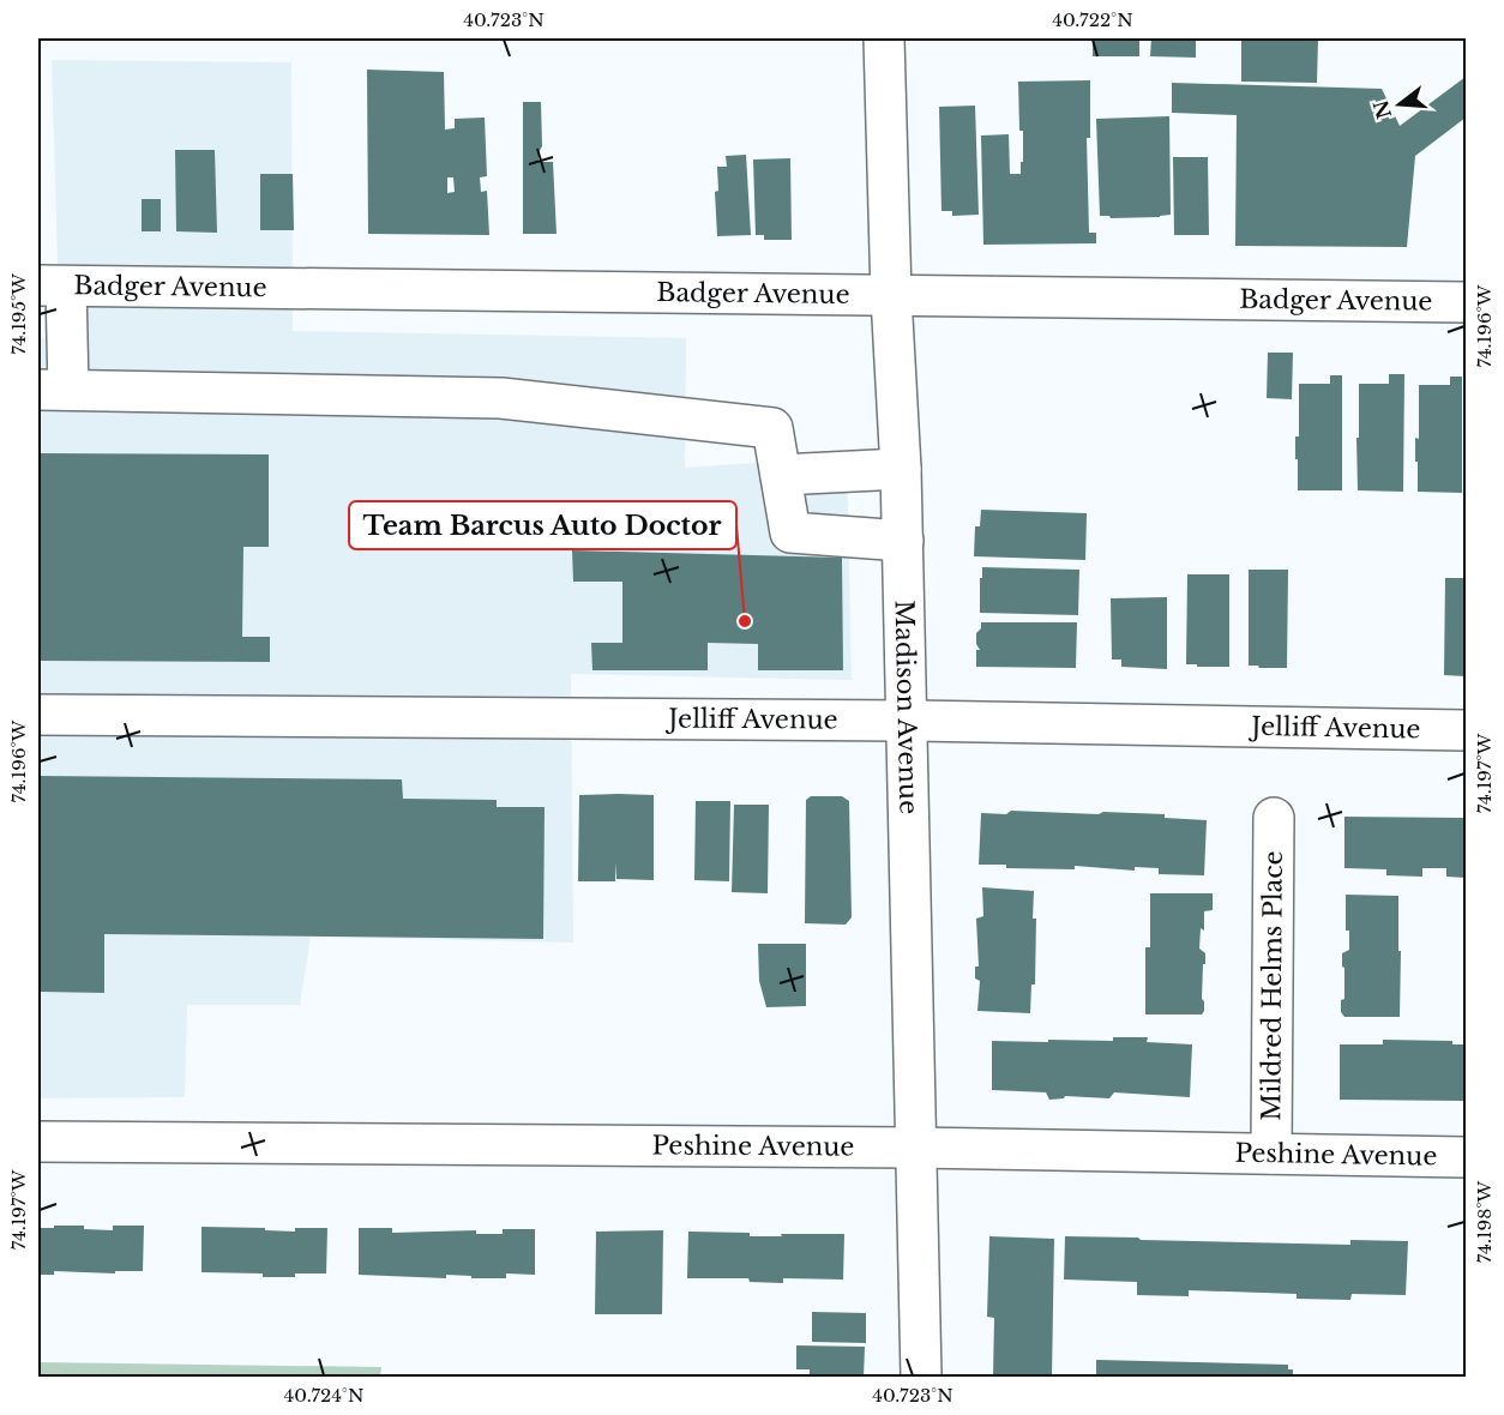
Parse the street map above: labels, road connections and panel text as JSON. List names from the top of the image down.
{
  "streets": {
    "street": [
      "Badger Avenue",
      "Madison Avenue",
      "Jelliff Avenue",
      "Mildred Helms Place",
      "Peshine Avenue"
    ]
  },
  "crossings": [
    ["Badger Avenue", "Madison Avenue"],
    ["Madison Avenue", "Jelliff Avenue"],
    ["Madison Avenue", "Peshine Avenue"],
    ["Mildred Helms Place", "Peshine Avenue"]
  ],
  "places": ["Team Barcus Auto Doctor"],
  "north": "left",
  "coordinates": [
    "40.723°N",
    "40.722°N",
    "74.195°W",
    "74.196°W",
    "74.197°W",
    "74.198°W",
    "40.724°N"
  ]
}
